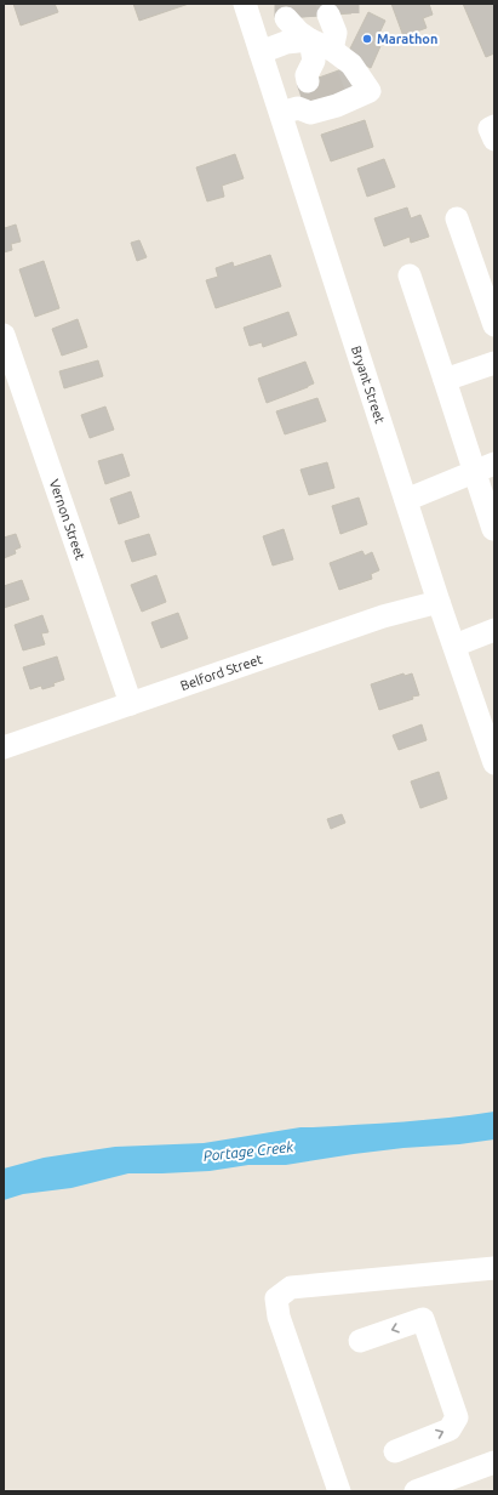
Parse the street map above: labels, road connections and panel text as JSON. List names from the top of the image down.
{
  "streets": {
    "street": ["Bryant Street", "Vernon Street", "Belford Street"]
  },
  "crossings": [
    ["Bryant Street", "Belford Street"],
    ["Vernon Street", "Belford Street"]
  ],
  "water": ["Portage Creek"],
  "places": ["Marathon"]
}
